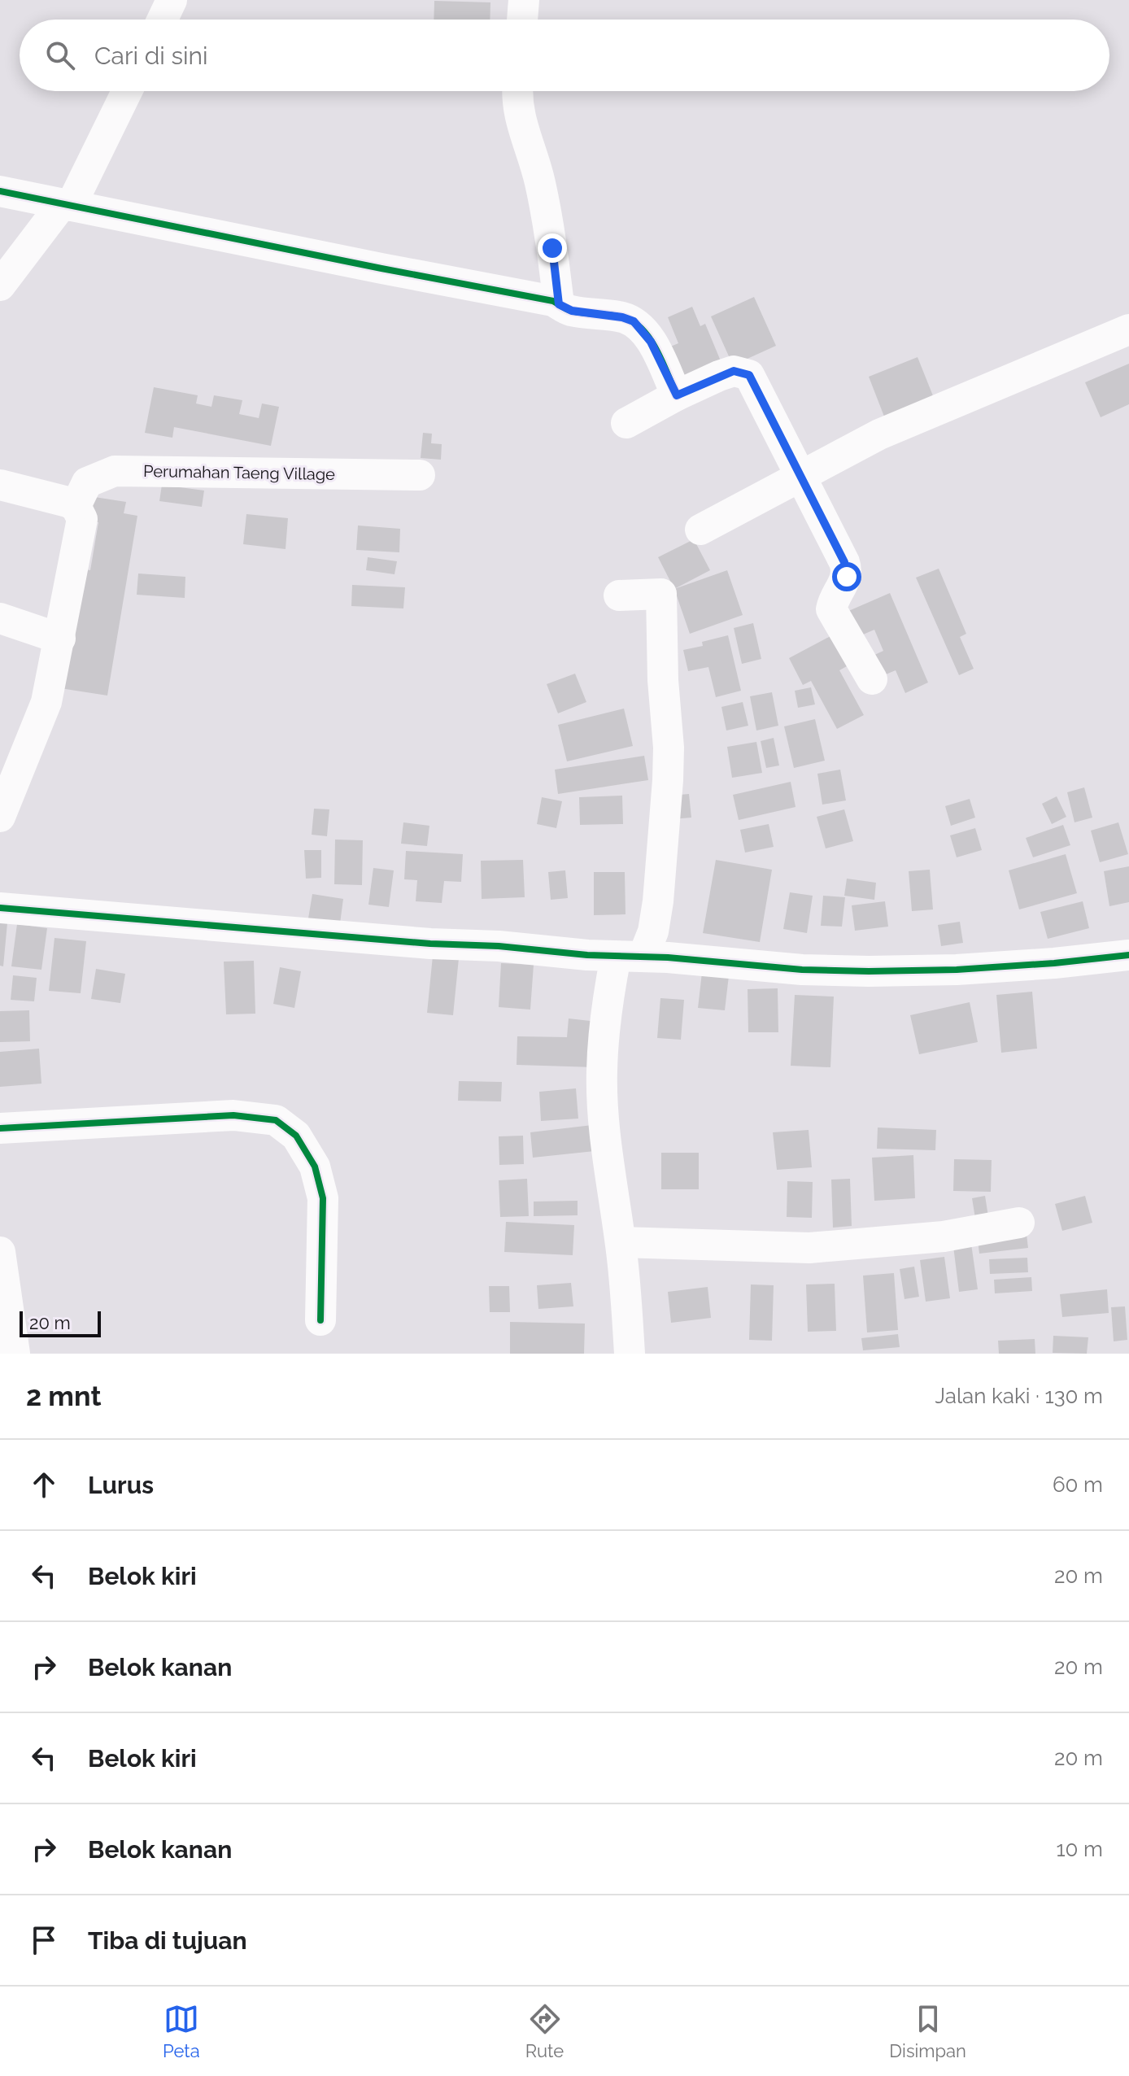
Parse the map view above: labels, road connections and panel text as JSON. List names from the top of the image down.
{
  "streets": {
    "street": ["Perumahan Taeng Village"]
  },
  "scale_bar": "20 m",
  "page": {
    "search": "Cari di sini",
    "scale": "20 m",
    "heading": ["2 mnt", "Jalan kaki · 130 m"],
    "list": [
      ["Lurus", "60 m"],
      ["Belok kiri", "20 m"],
      ["Belok kanan", "20 m"],
      ["Belok kiri", "20 m"],
      ["Belok kanan", "10 m"],
      "Tiba di tujuan"
    ],
    "nav": ["Peta", "Rute", "Disimpan"]
  }
}
